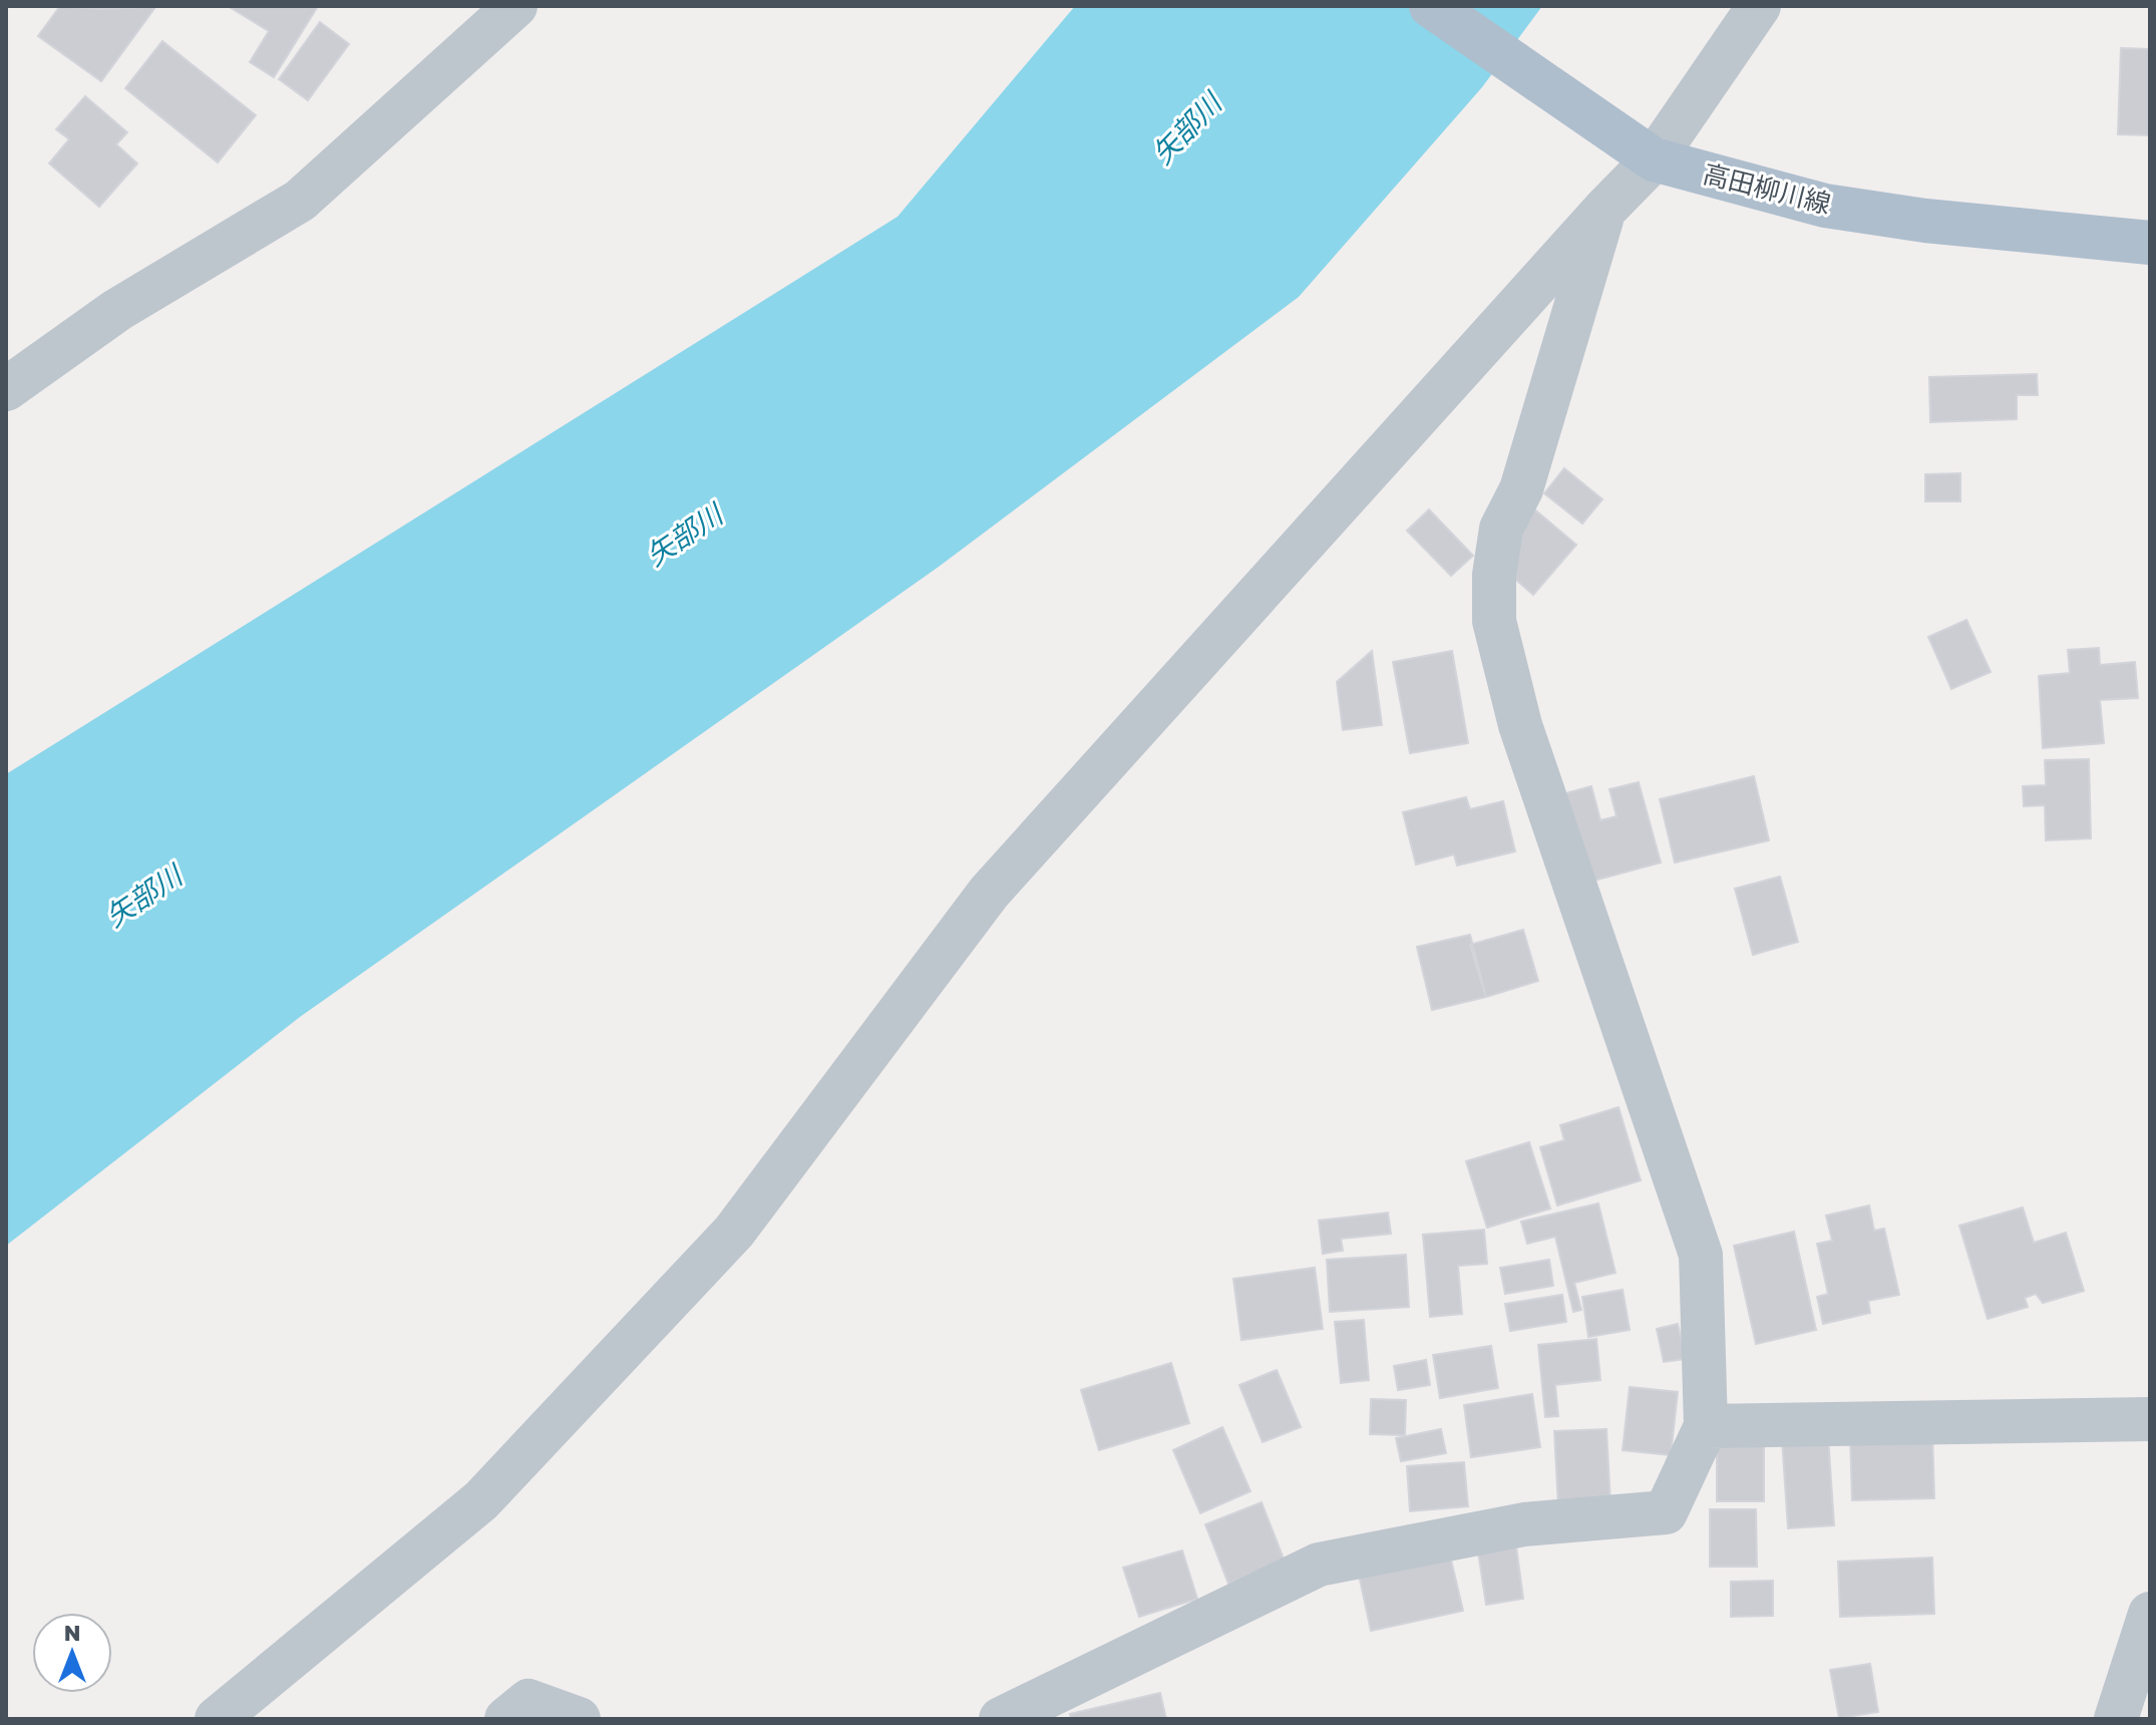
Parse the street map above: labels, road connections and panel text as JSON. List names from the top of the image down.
{
  "streets": {
    "main road": ["高田柳川線"]
  },
  "water": ["矢部川"],
  "north": "top"
}
